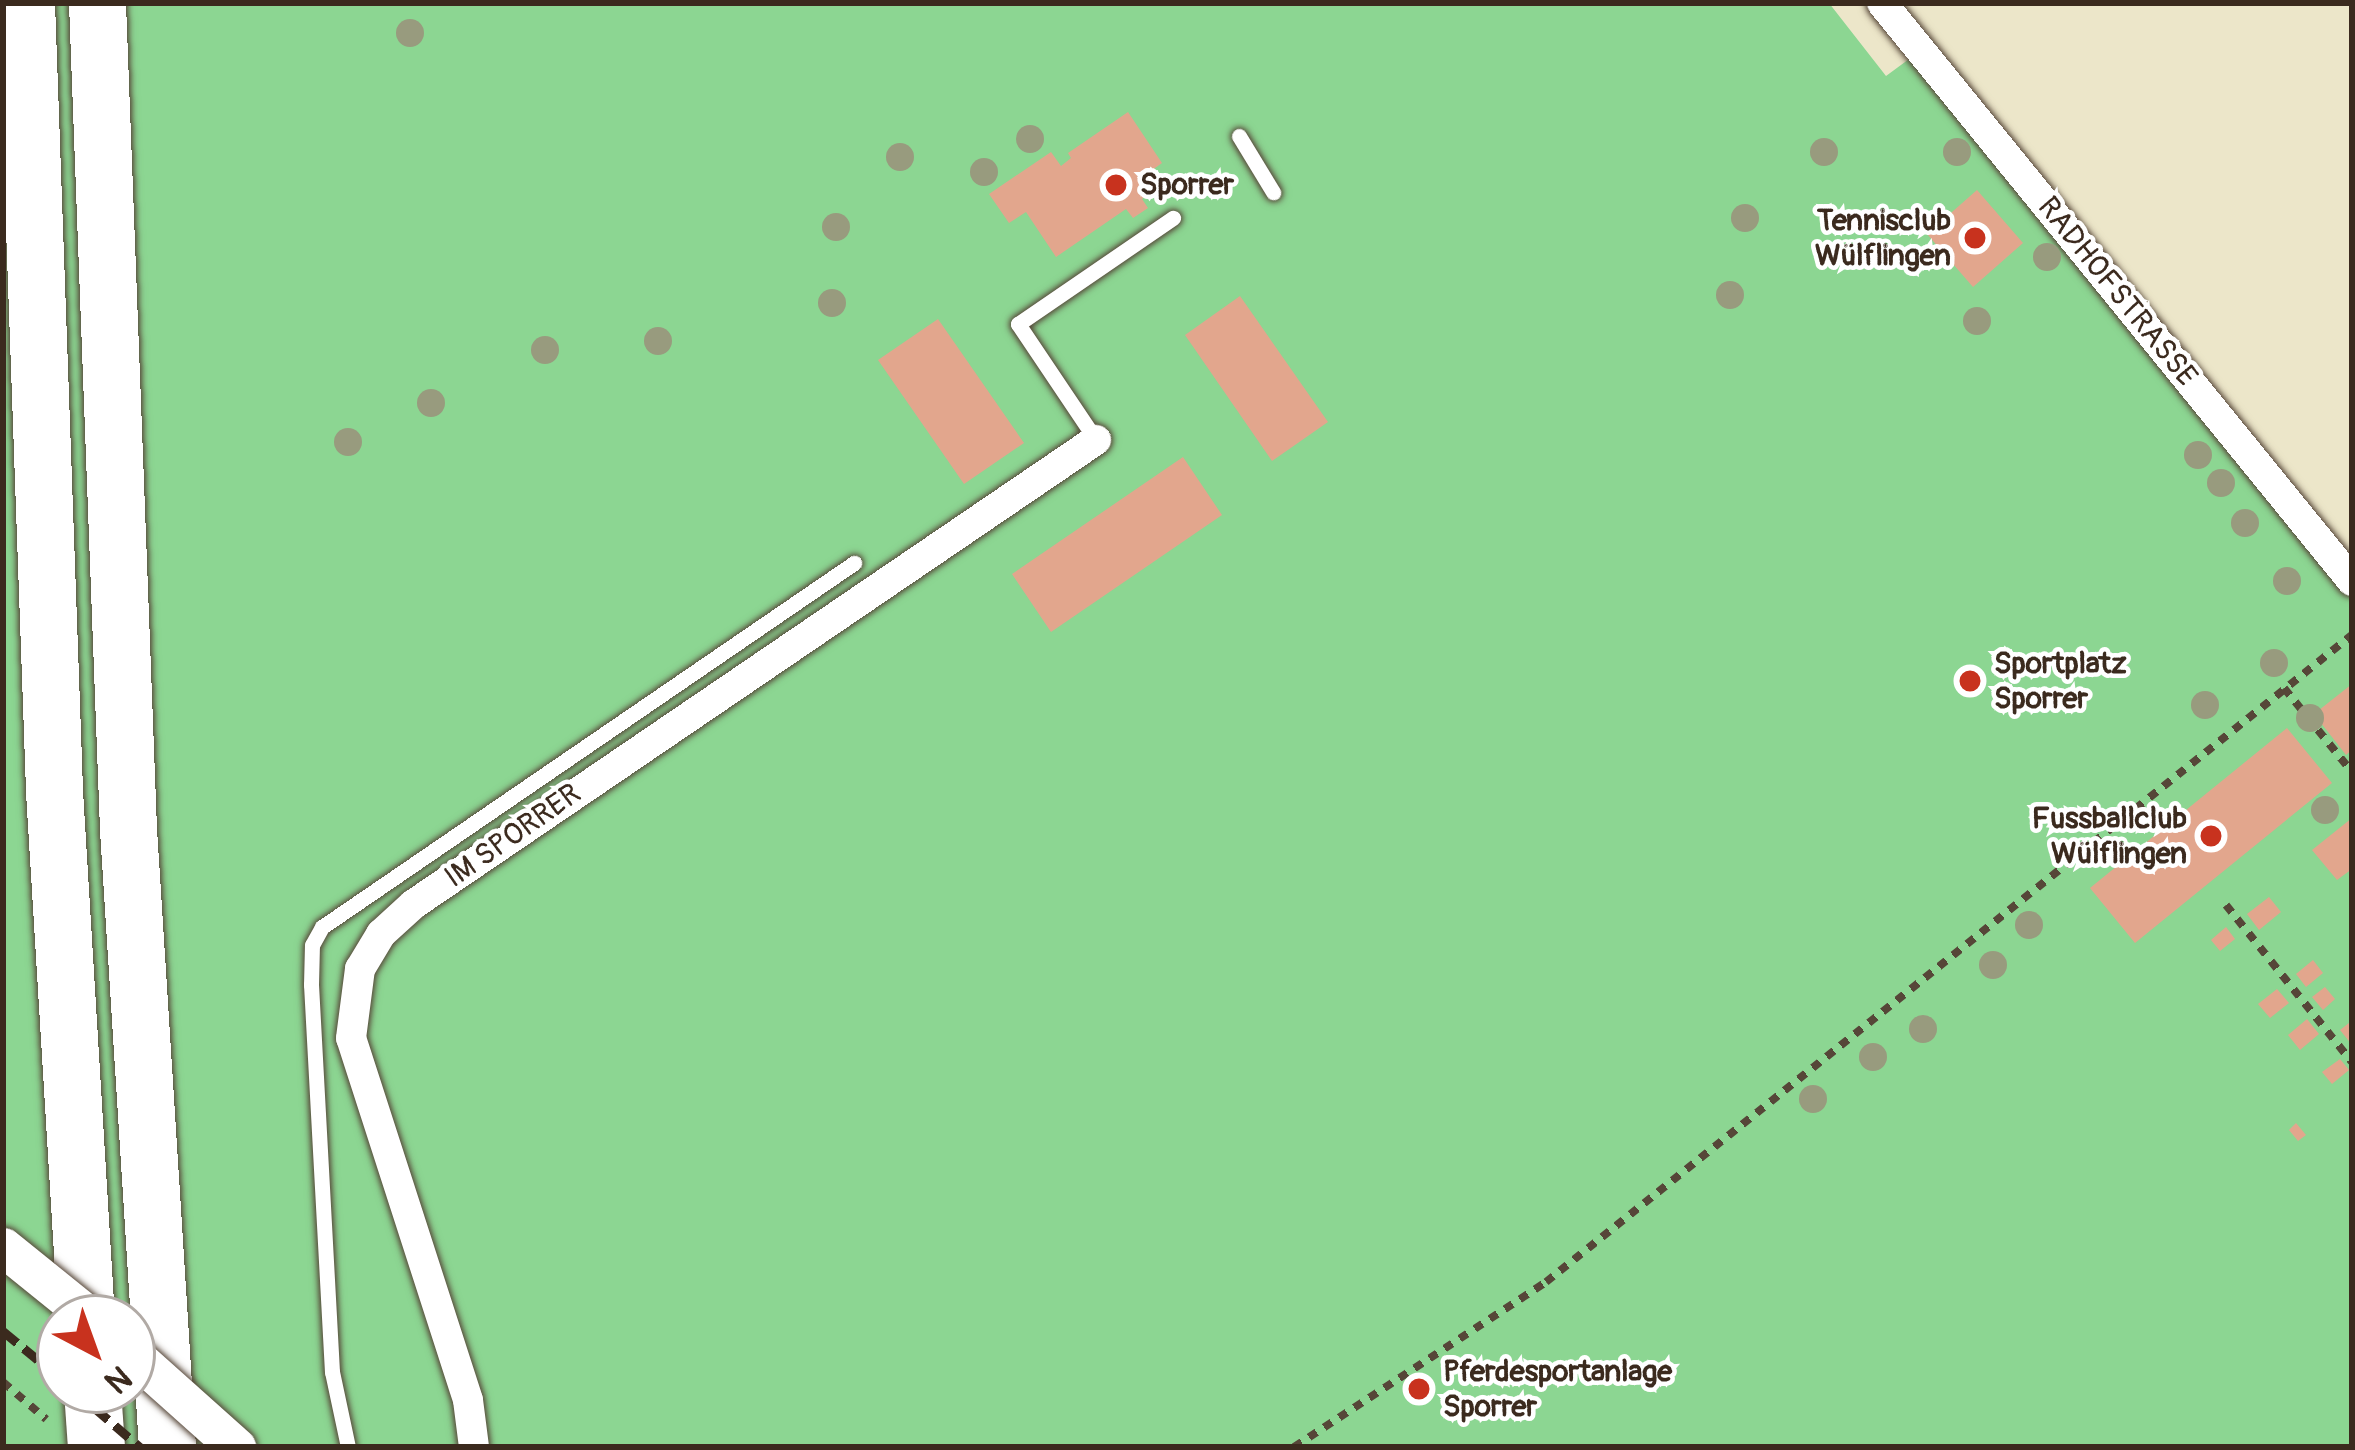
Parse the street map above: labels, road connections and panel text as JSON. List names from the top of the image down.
{
  "streets": {
    "street": ["RADHOFSTRASSE", "IM SPORRER"]
  },
  "places": [
    "Sporrer",
    "Tennisclub Wülflingen",
    "Sportplatz Sporrer",
    "Fussballclub Wülflingen",
    "Pferdesportanlage Sporrer"
  ],
  "north": "bottom right"
}
